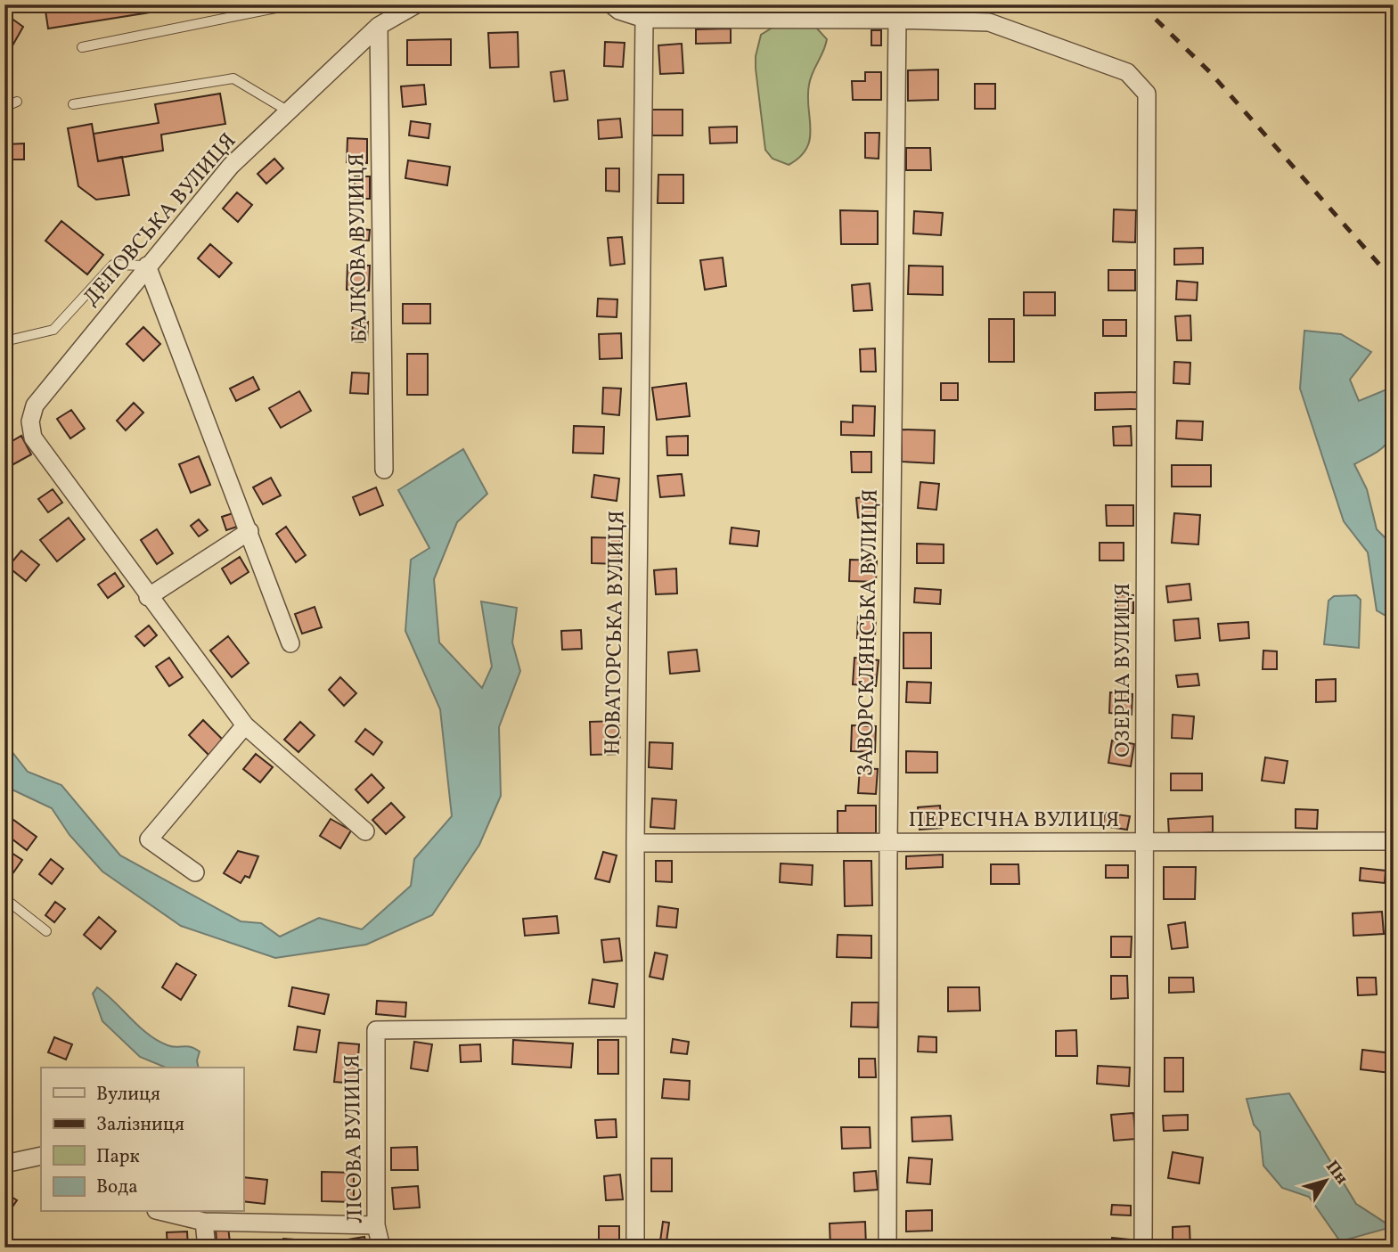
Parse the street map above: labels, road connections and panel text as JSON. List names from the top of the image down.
{
  "streets": {
    "street": [
      "ДЕПОВСЬКА ВУЛИЦЯ",
      "БАЛКОВА ВУЛИЦЯ",
      "НОВАТОРСЬКА ВУЛИЦЯ",
      "ЗАВОРСКЛЯНСЬКА ВУЛИЦЯ",
      "ОЗЕРНА ВУЛИЦЯ",
      "ПЕРЕСІЧНА ВУЛИЦЯ",
      "ЛІСОВА ВУЛИЦЯ"
    ]
  },
  "crossings": [
    ["ДЕПОВСЬКА ВУЛИЦЯ", "БАЛКОВА ВУЛИЦЯ"],
    ["НОВАТОРСЬКА ВУЛИЦЯ", "ПЕРЕСІЧНА ВУЛИЦЯ"],
    ["НОВАТОРСЬКА ВУЛИЦЯ", "ЛІСОВА ВУЛИЦЯ"],
    ["ЗАВОРСКЛЯНСЬКА ВУЛИЦЯ", "ОЗЕРНА ВУЛИЦЯ"],
    ["ЗАВОРСКЛЯНСЬКА ВУЛИЦЯ", "ПЕРЕСІЧНА ВУЛИЦЯ"],
    ["ОЗЕРНА ВУЛИЦЯ", "ПЕРЕСІЧНА ВУЛИЦЯ"]
  ],
  "legend": [
    "Вулиця",
    "Залізниця",
    "Парк",
    "Вода"
  ],
  "north": "top right"
}
